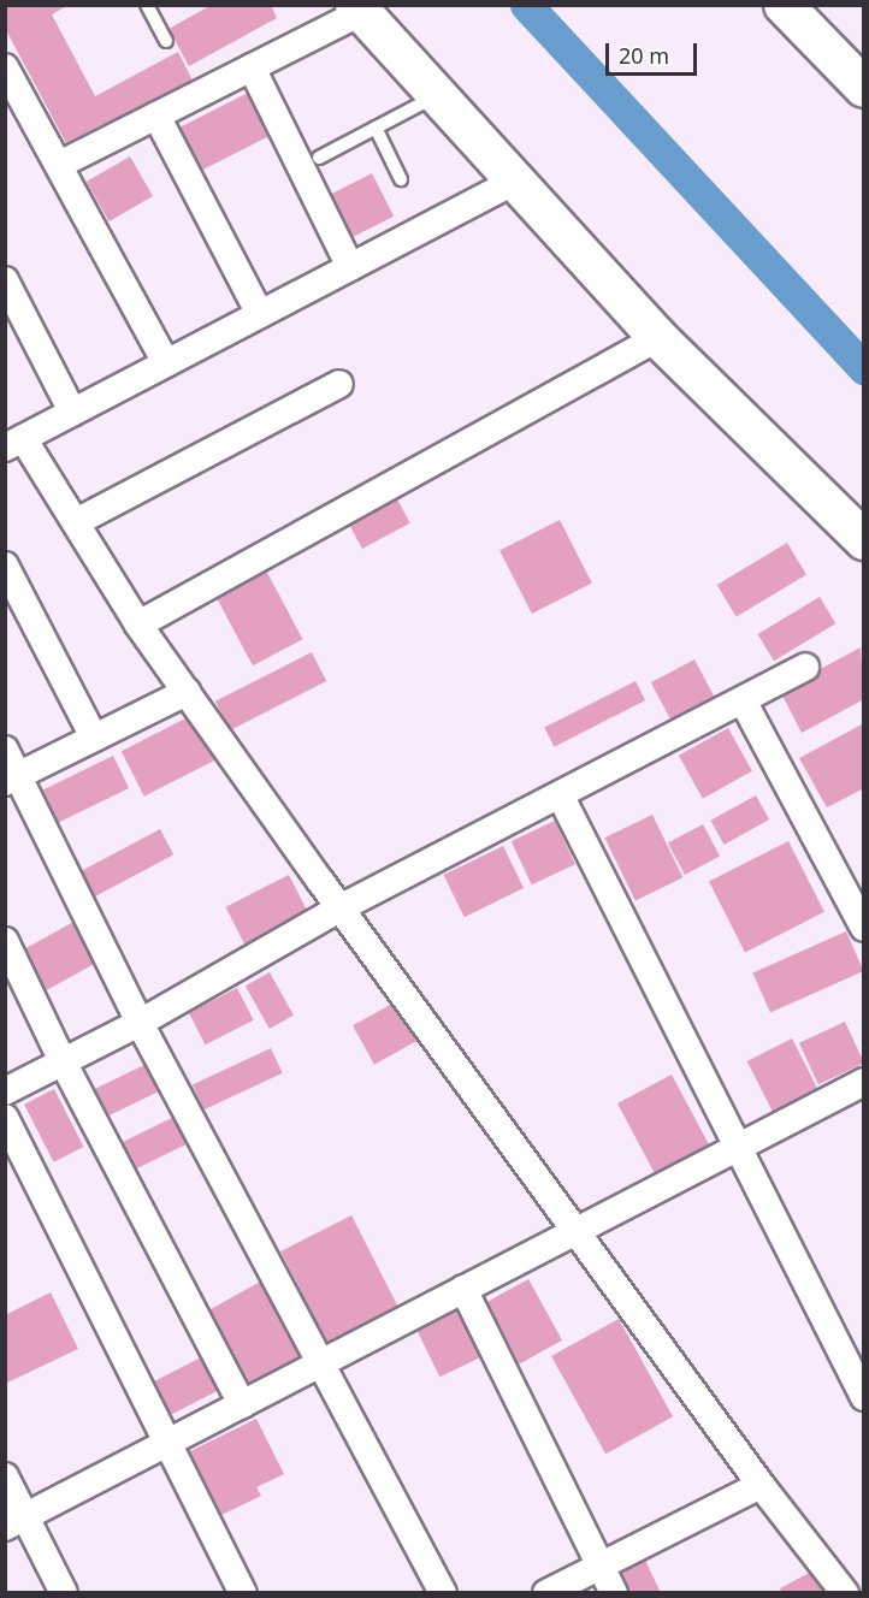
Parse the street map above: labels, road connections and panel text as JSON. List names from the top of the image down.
{
  "scale_bar": "20 m"
}
